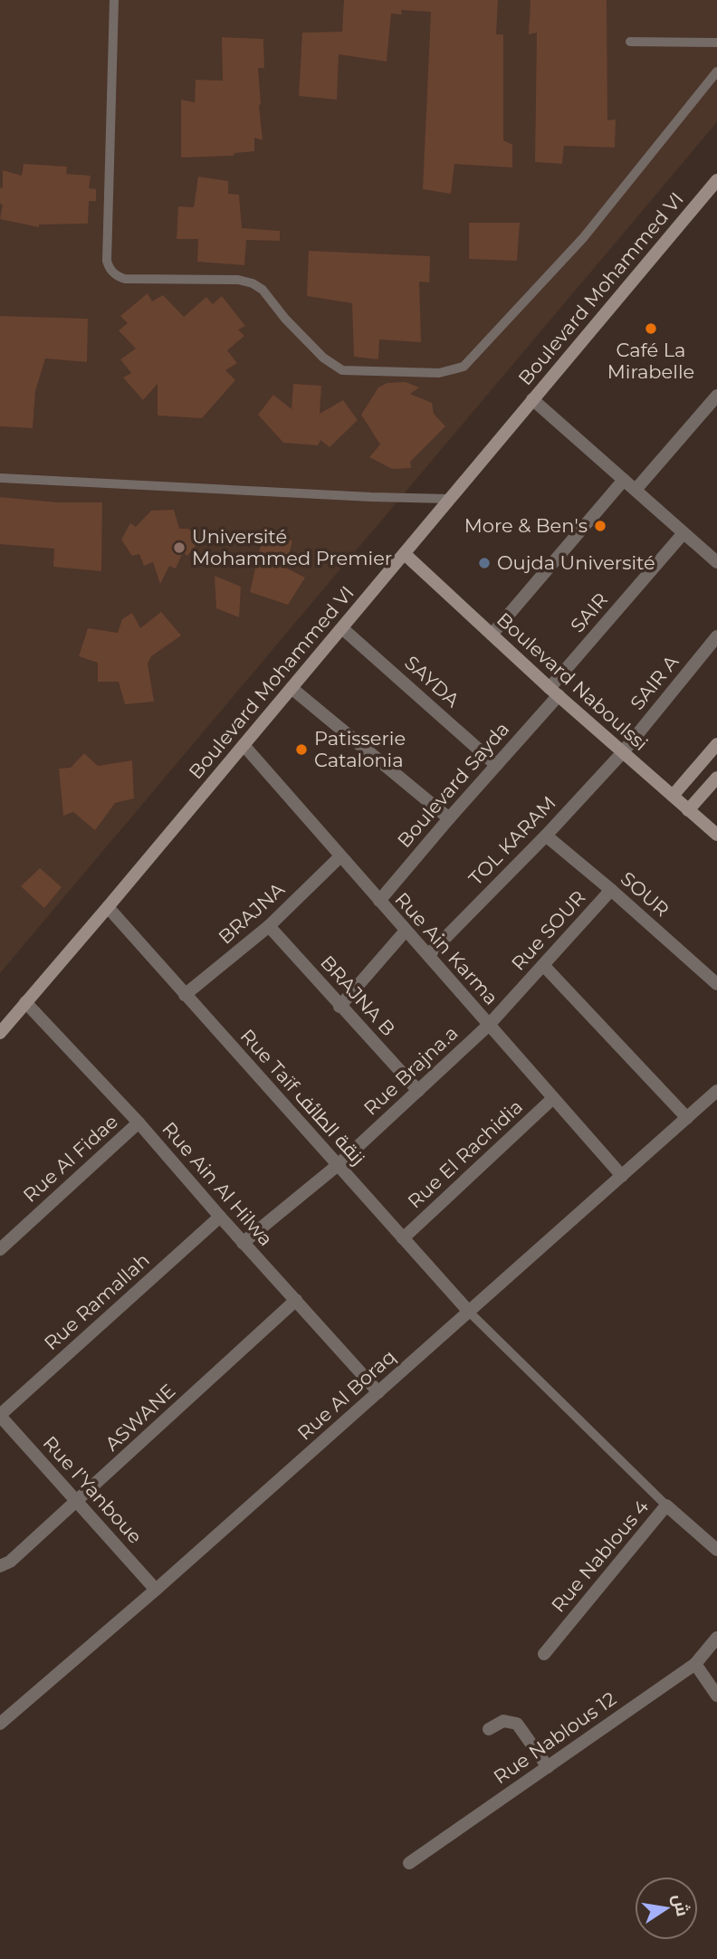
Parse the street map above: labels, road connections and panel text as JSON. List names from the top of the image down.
{
  "streets": {
    "street": [
      "Boulevard Mohammed VI",
      "SAIR",
      "SAYDA",
      "Boulevard Naboulssi",
      "SAIR A",
      "Boulevard Sayda",
      "TOL KARAM",
      "SOUR",
      "BRAJNA",
      "Rue SOUR",
      "Rue Ain Karma",
      "BRAJNA B",
      "Rue Brajna.a",
      "Rue Taïf زنقة الطائف",
      "Rue El Rachidia",
      "Rue Al Fidae",
      "Rue Ain Al Hilwa",
      "Rue Ramallah",
      "Rue Al Boraq",
      "ASWANE",
      "Rue l’Yanboue",
      "Rue Nablous 4",
      "Rue Nablous 12"
    ]
  },
  "crossings": [
    ["Boulevard Mohammed VI", "SAYDA"],
    ["Boulevard Mohammed VI", "Boulevard Naboulssi"],
    ["Boulevard Mohammed VI", "Rue Ain Karma"],
    ["Boulevard Mohammed VI", "Rue Taïf زنقة الطائف"],
    ["Boulevard Mohammed VI", "Rue Ain Al Hilwa"],
    ["SAIR", "Boulevard Naboulssi"],
    ["SAIR", "Boulevard Sayda"],
    ["SAYDA", "Boulevard Sayda"],
    ["Boulevard Naboulssi", "SAIR A"],
    ["Boulevard Naboulssi", "Boulevard Sayda"],
    ["Boulevard Naboulssi", "TOL KARAM"],
    ["SAIR A", "TOL KARAM"],
    ["Boulevard Sayda", "Rue Ain Karma"],
    ["TOL KARAM", "SOUR"],
    ["TOL KARAM", "Rue Ain Karma"],
    ["SOUR", "Rue SOUR"],
    ["BRAJNA", "Rue Ain Karma"],
    ["BRAJNA", "BRAJNA B"],
    ["BRAJNA", "Rue Taïf زنقة الطائف"],
    ["Rue SOUR", "Rue Ain Karma"],
    ["Rue SOUR", "Rue Brajna.a"],
    ["Rue Ain Karma", "Rue Brajna.a"],
    ["Rue Ain Karma", "Rue El Rachidia"],
    ["Rue Ain Karma", "Rue Al Boraq"],
    ["BRAJNA B", "Rue Brajna.a"],
    ["Rue Brajna.a", "Rue Taïf زنقة الطائف"],
    ["Rue Brajna.a", "Rue Ain Al Hilwa"],
    ["Rue Taïf زنقة الطائف", "Rue El Rachidia"],
    ["Rue Taïf زنقة الطائف", "Rue Al Boraq"],
    ["Rue Al Fidae", "Rue Ain Al Hilwa"],
    ["Rue Ain Al Hilwa", "Rue Ramallah"],
    ["Rue Ain Al Hilwa", "Rue Al Boraq"],
    ["Rue Ain Al Hilwa", "ASWANE"],
    ["Rue Ramallah", "Rue l’Yanboue"],
    ["Rue Al Boraq", "Rue l’Yanboue"],
    ["ASWANE", "Rue l’Yanboue"]
  ],
  "places": [
    "Café La Mirabelle",
    "More & Ben's",
    "Université Mohammed Premier",
    "Oujda Université",
    "Patisserie Catalonia"
  ],
  "north": "right"
}
